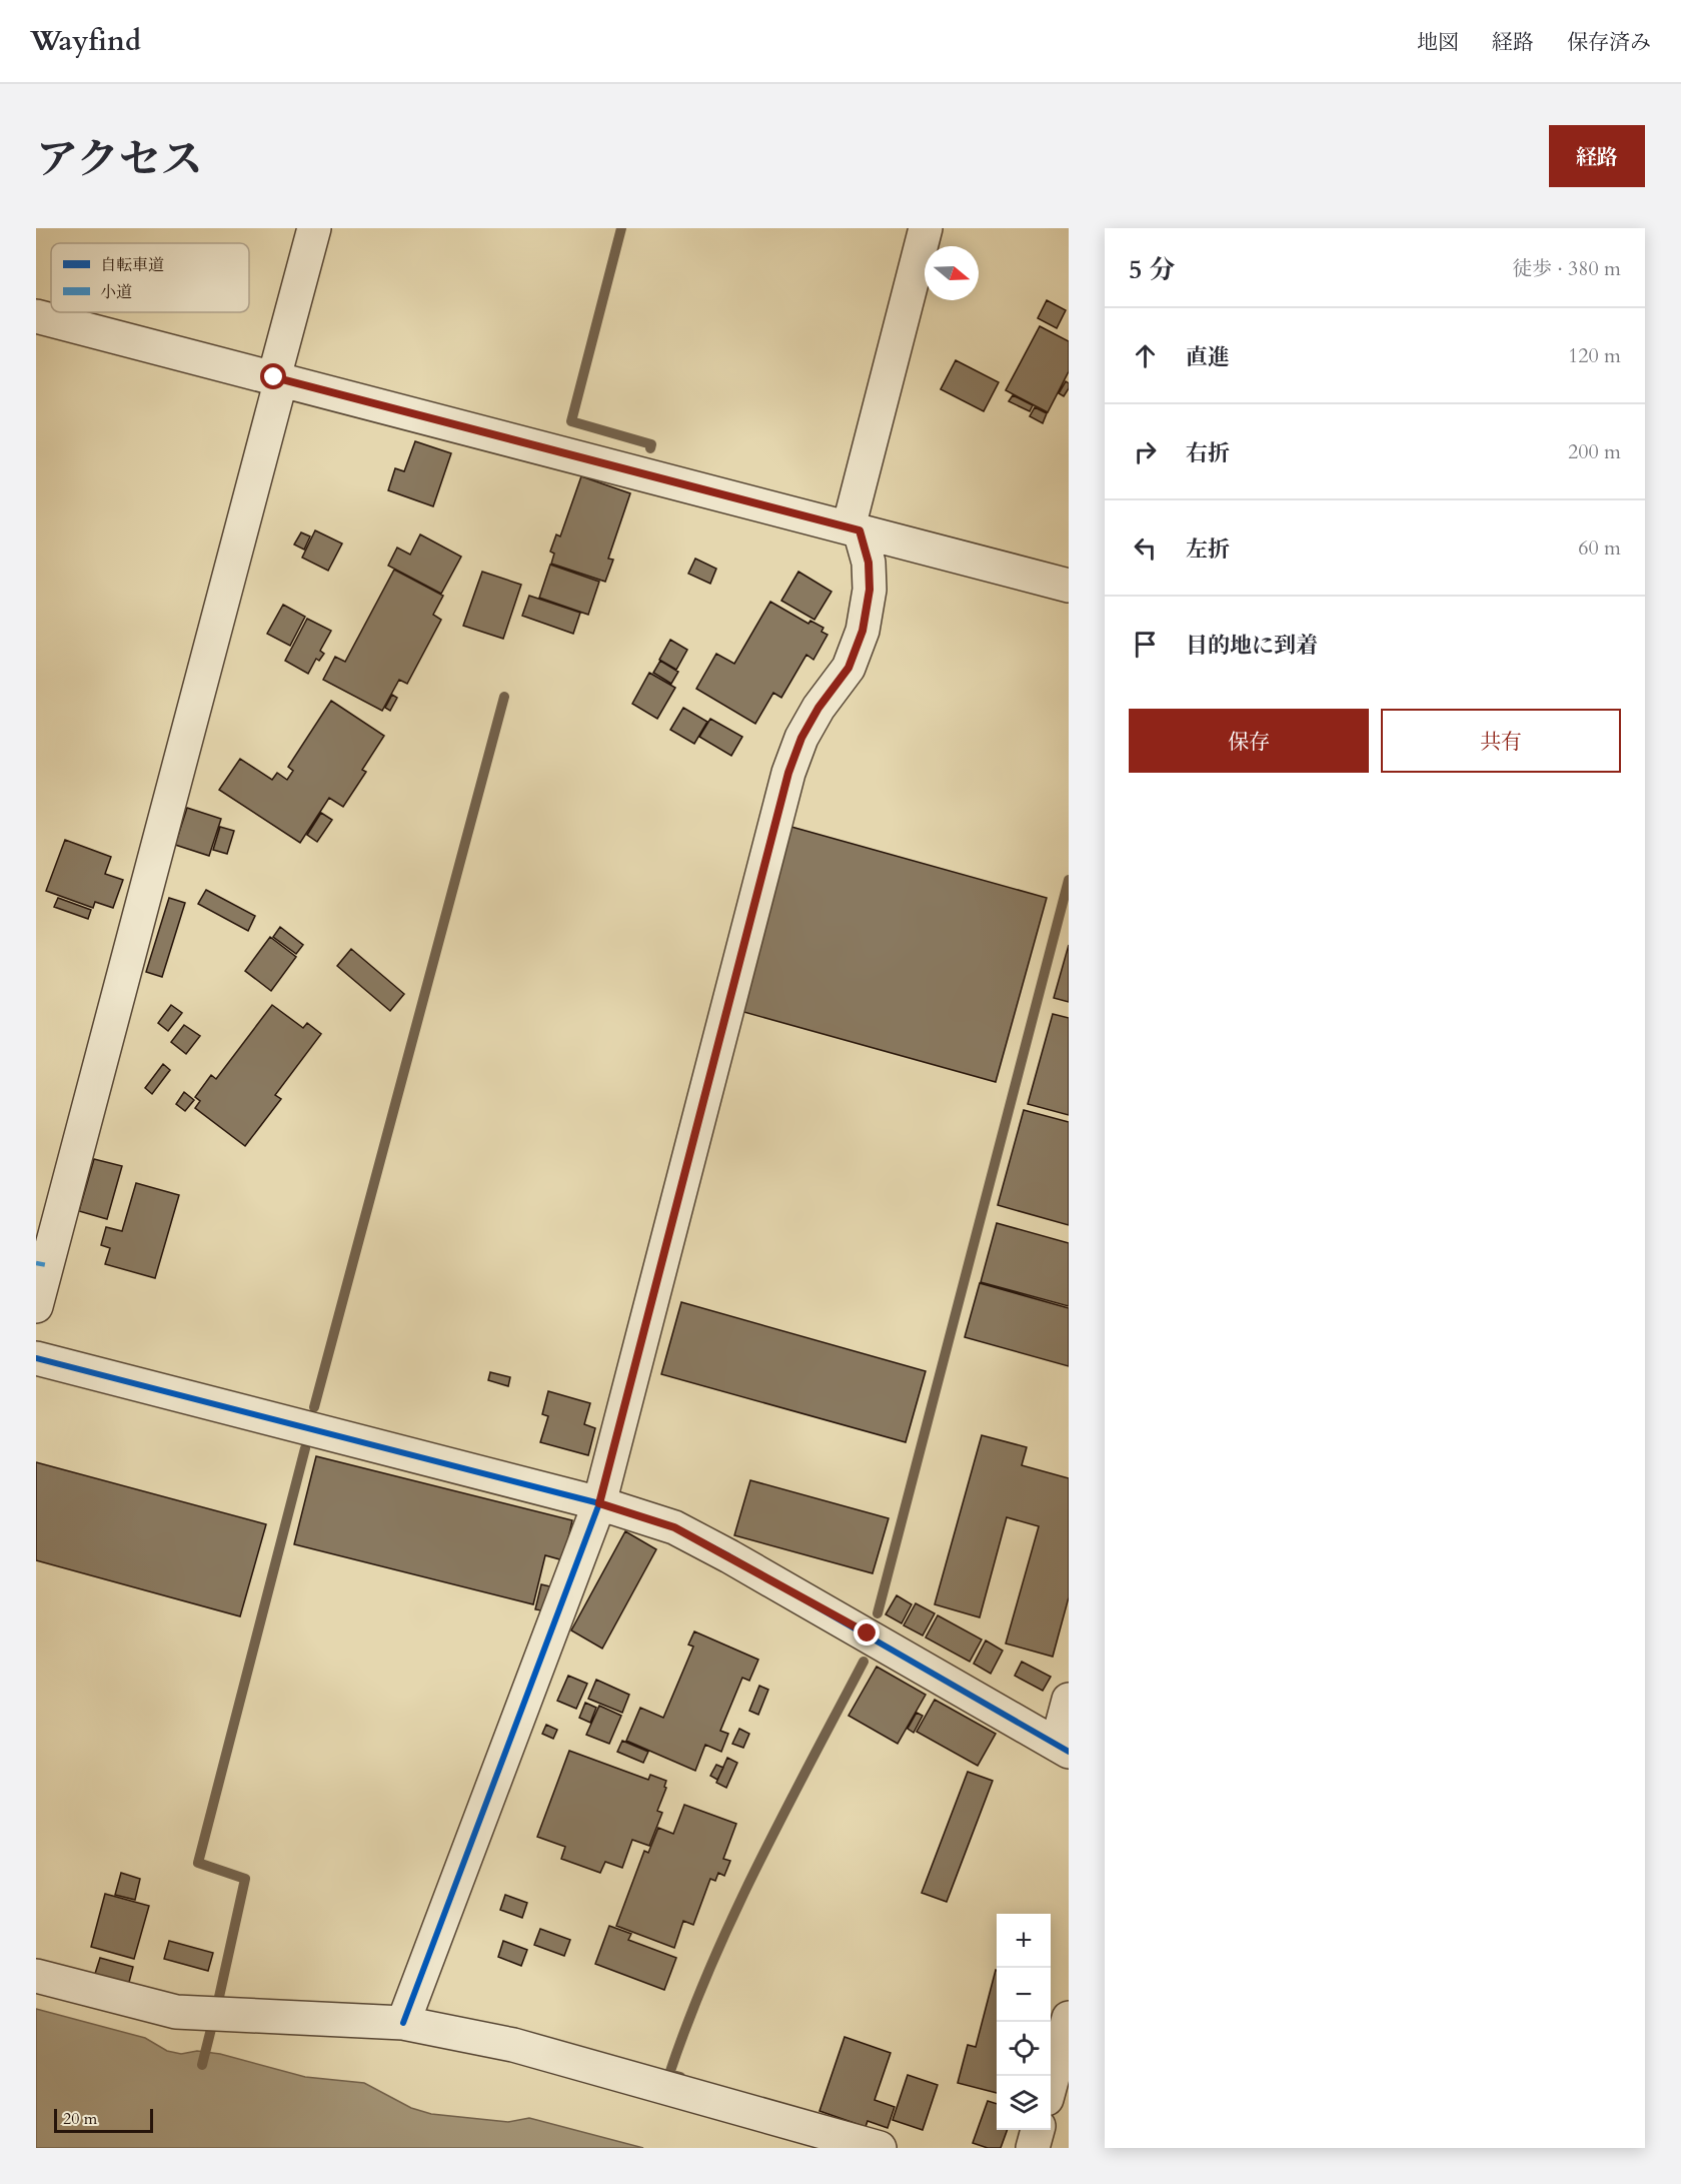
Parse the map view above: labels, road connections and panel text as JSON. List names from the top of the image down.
{
  "legend": ["自転車道", "小道"],
  "scale_bar": "20 m",
  "north": "right",
  "page": {
    "header": "Wayfind",
    "nav": ["地図", "経路", "保存済み"],
    "title": "アクセス",
    "buttons": [
      "経路",
      ["保存", "共有"]
    ],
    "heading": ["5 分", "徒歩 · 380 m"],
    "list": [
      ["直進", "120 m"],
      ["右折", "200 m"],
      ["左折", "60 m"],
      "目的地に到着"
    ],
    "map_buttons": ["+", "−"],
    "scale": "20 m"
  }
}
